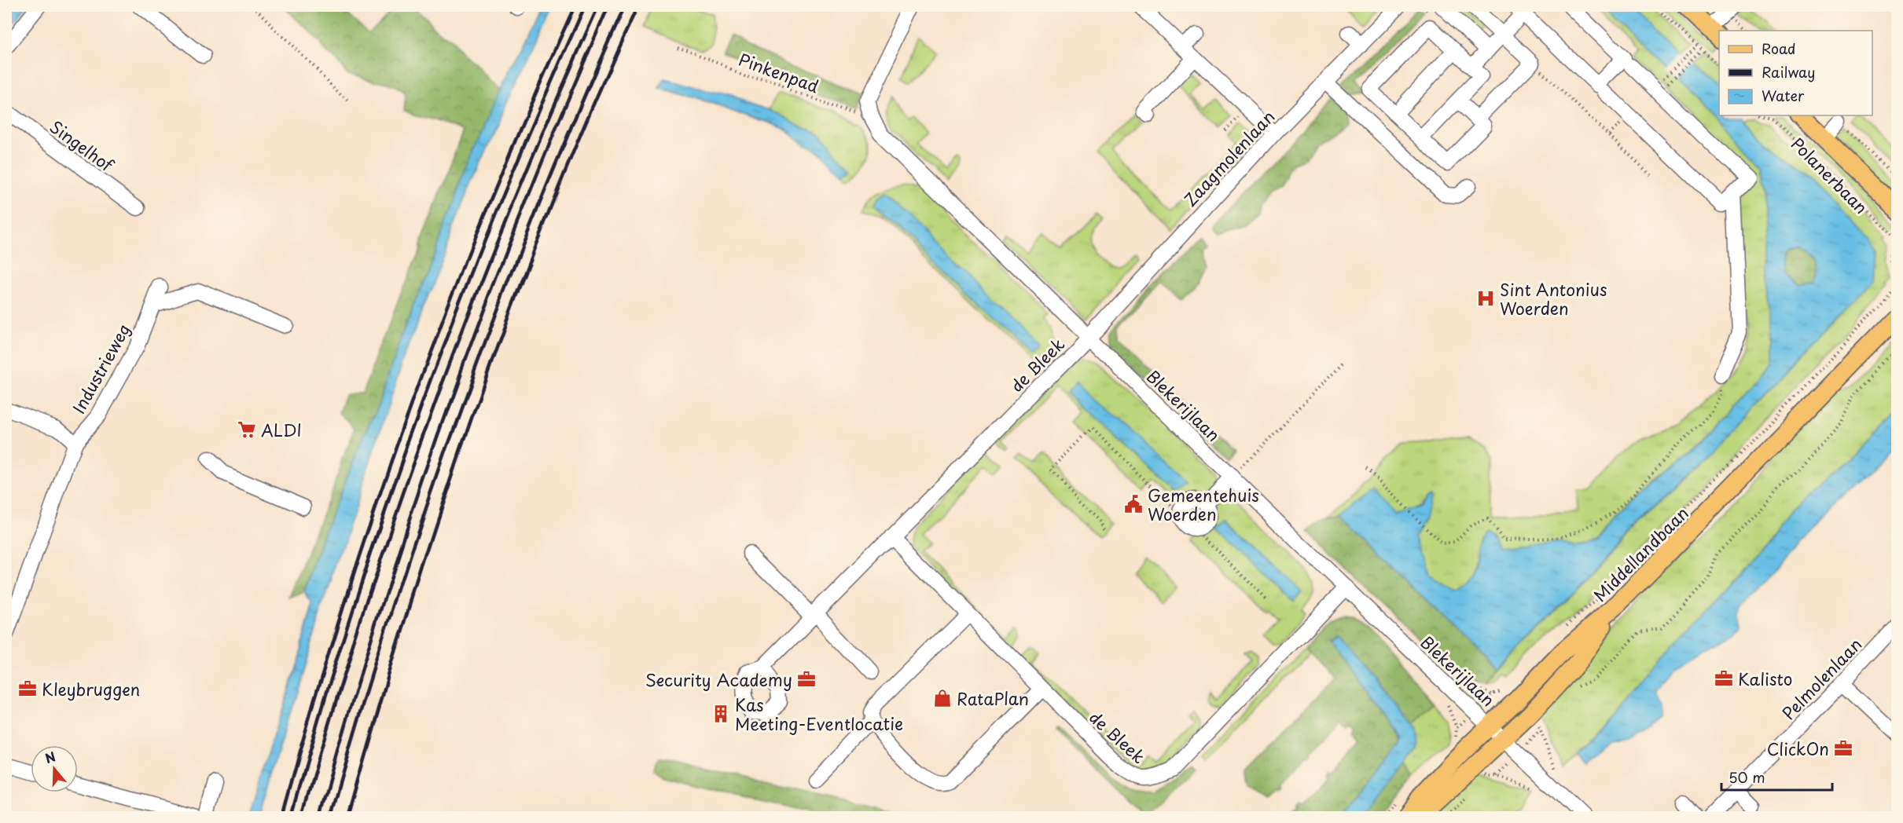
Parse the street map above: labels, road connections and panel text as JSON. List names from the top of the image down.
{
  "streets": {
    "main road": ["Polanerbaan", "Middellandbaan"],
    "street": [
      "Singelhof",
      "Zaagmolenlaan",
      "de Bleek",
      "Industrieweg",
      "Blekerijlaan",
      "Pelmolenlaan"
    ],
    "path": ["Pinkenpad"]
  },
  "crossings": [
    ["Pinkenpad", "Blekerijlaan"],
    ["Zaagmolenlaan", "de Bleek"],
    ["Zaagmolenlaan", "Blekerijlaan"],
    ["de Bleek", "Blekerijlaan"],
    ["Blekerijlaan", "Middellandbaan"]
  ],
  "places": {
    "hospital": ["Sint Antonius Woerden"],
    "supermarket": ["ALDI"],
    "public building": ["Gemeentehuis Woerden"],
    "office": [
      "Kalisto",
      "Security Academy",
      "Kleybruggen",
      "ClickOn"
    ],
    "shop": ["RataPlan"],
    "building": ["Kas Meeting-Eventlocatie"]
  },
  "legend": ["Road", "Railway", "Water"],
  "scale_bar": "50 m",
  "north": "top"
}
